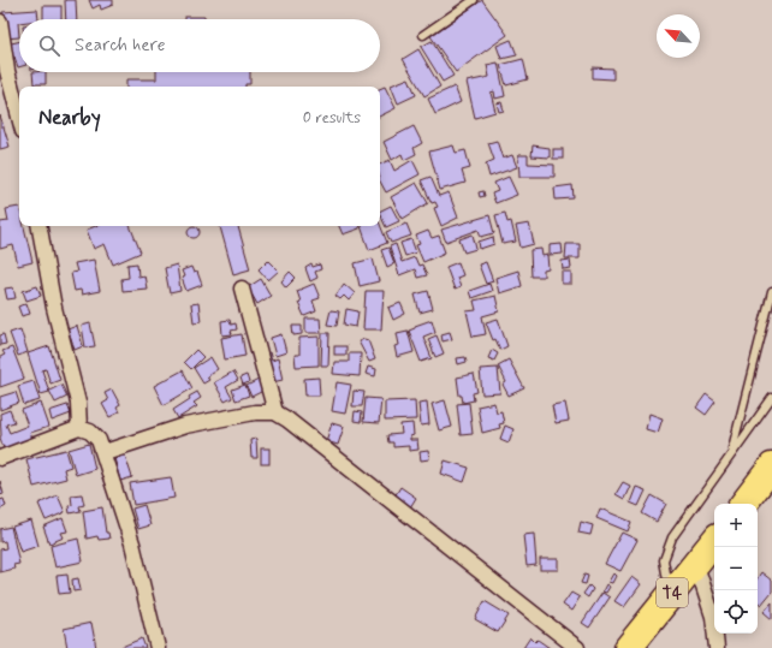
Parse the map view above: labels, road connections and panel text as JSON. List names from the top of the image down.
{
  "streets": {
    "highway": ["T4"]
  },
  "north": "top left",
  "page": {
    "search": "Search here",
    "heading": ["Nearby", "0 results"],
    "map_buttons": ["+", "−"]
  }
}
